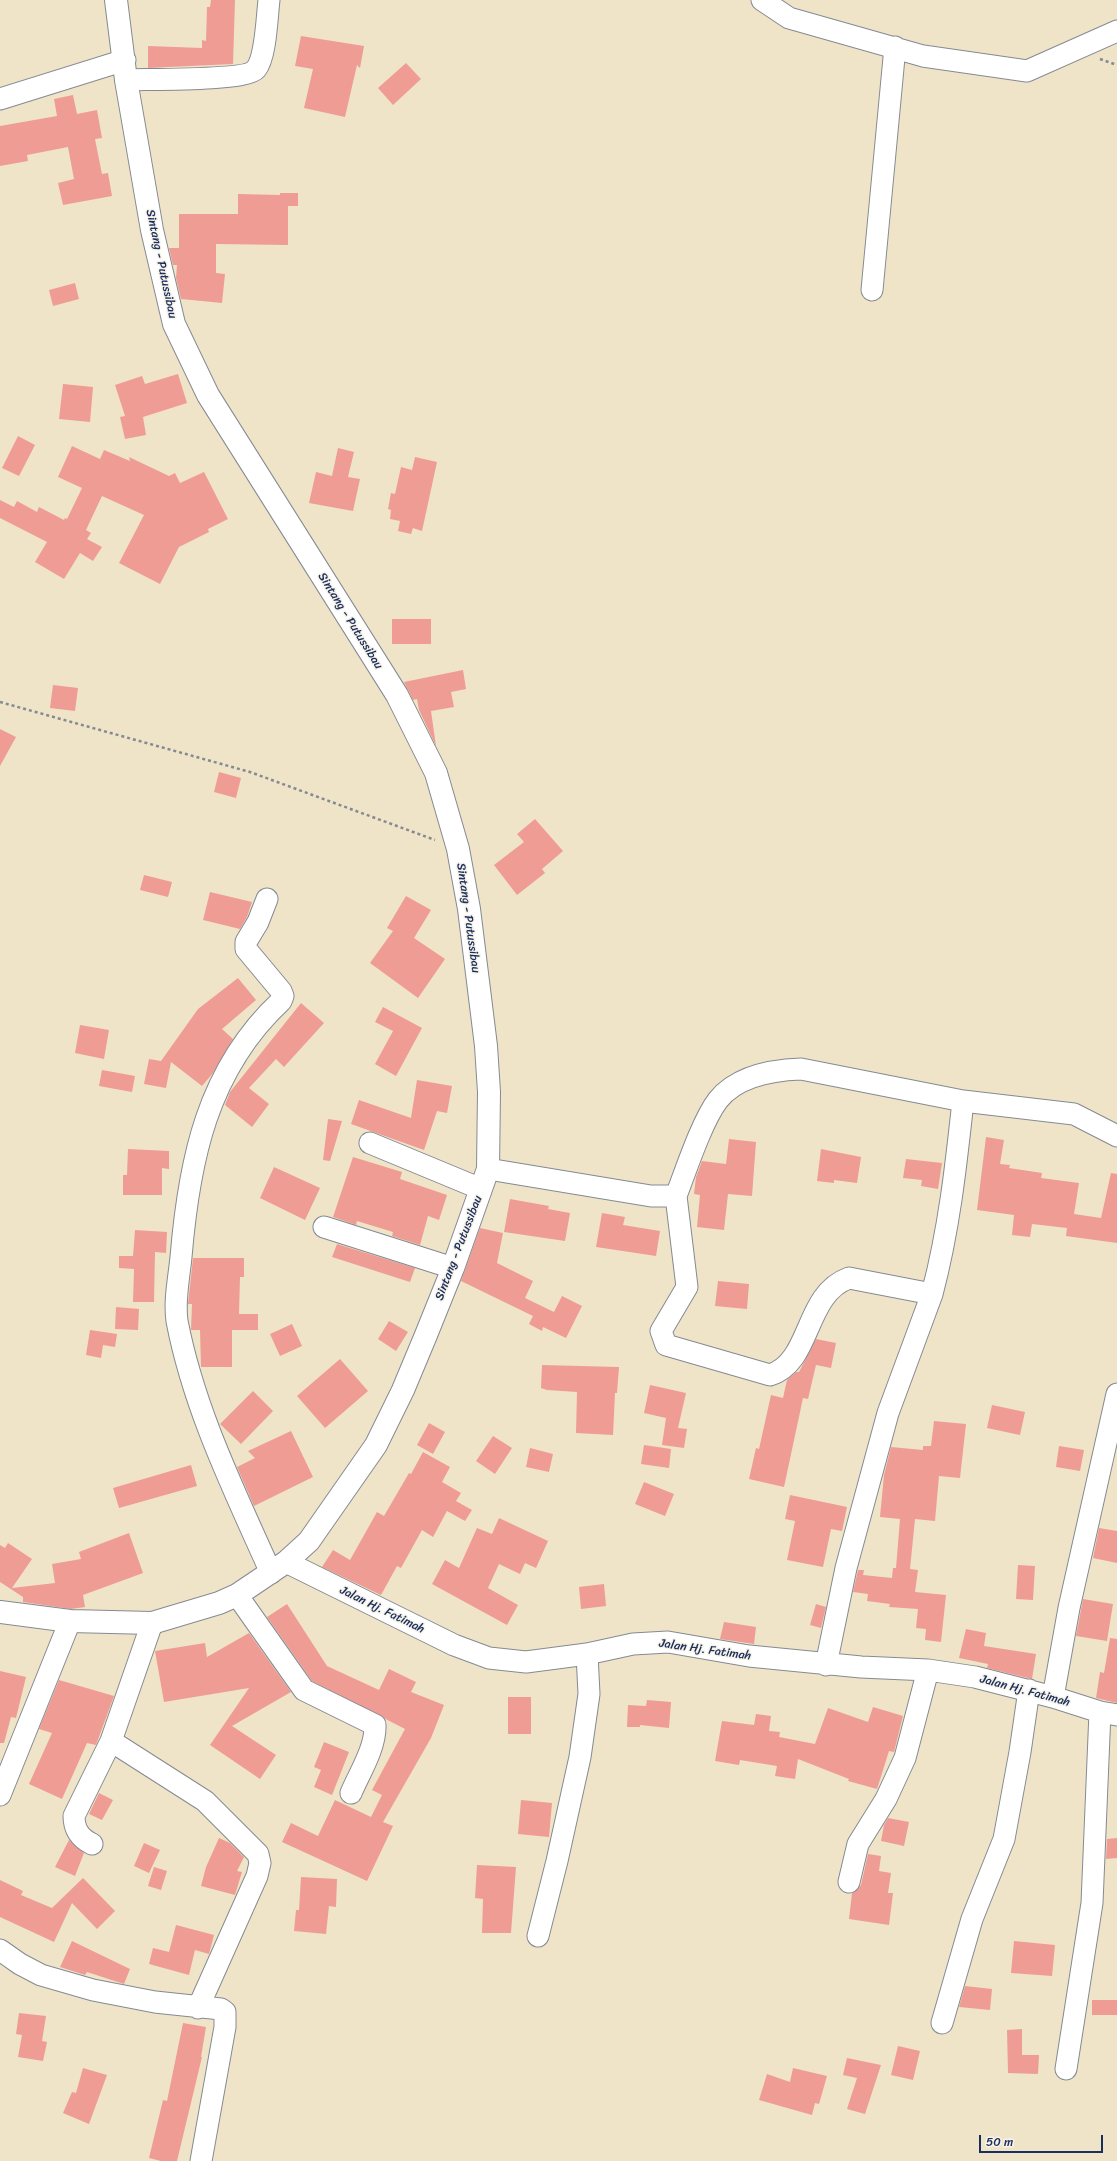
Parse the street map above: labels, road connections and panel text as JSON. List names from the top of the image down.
{
  "streets": {
    "highway": ["Sintang - Putussibau"],
    "street": ["Jalan Hj. Fatimah"]
  },
  "crossings": [
    ["Sintang - Putussibau", "Jalan Hj. Fatimah"]
  ],
  "scale_bar": "50 m"
}
